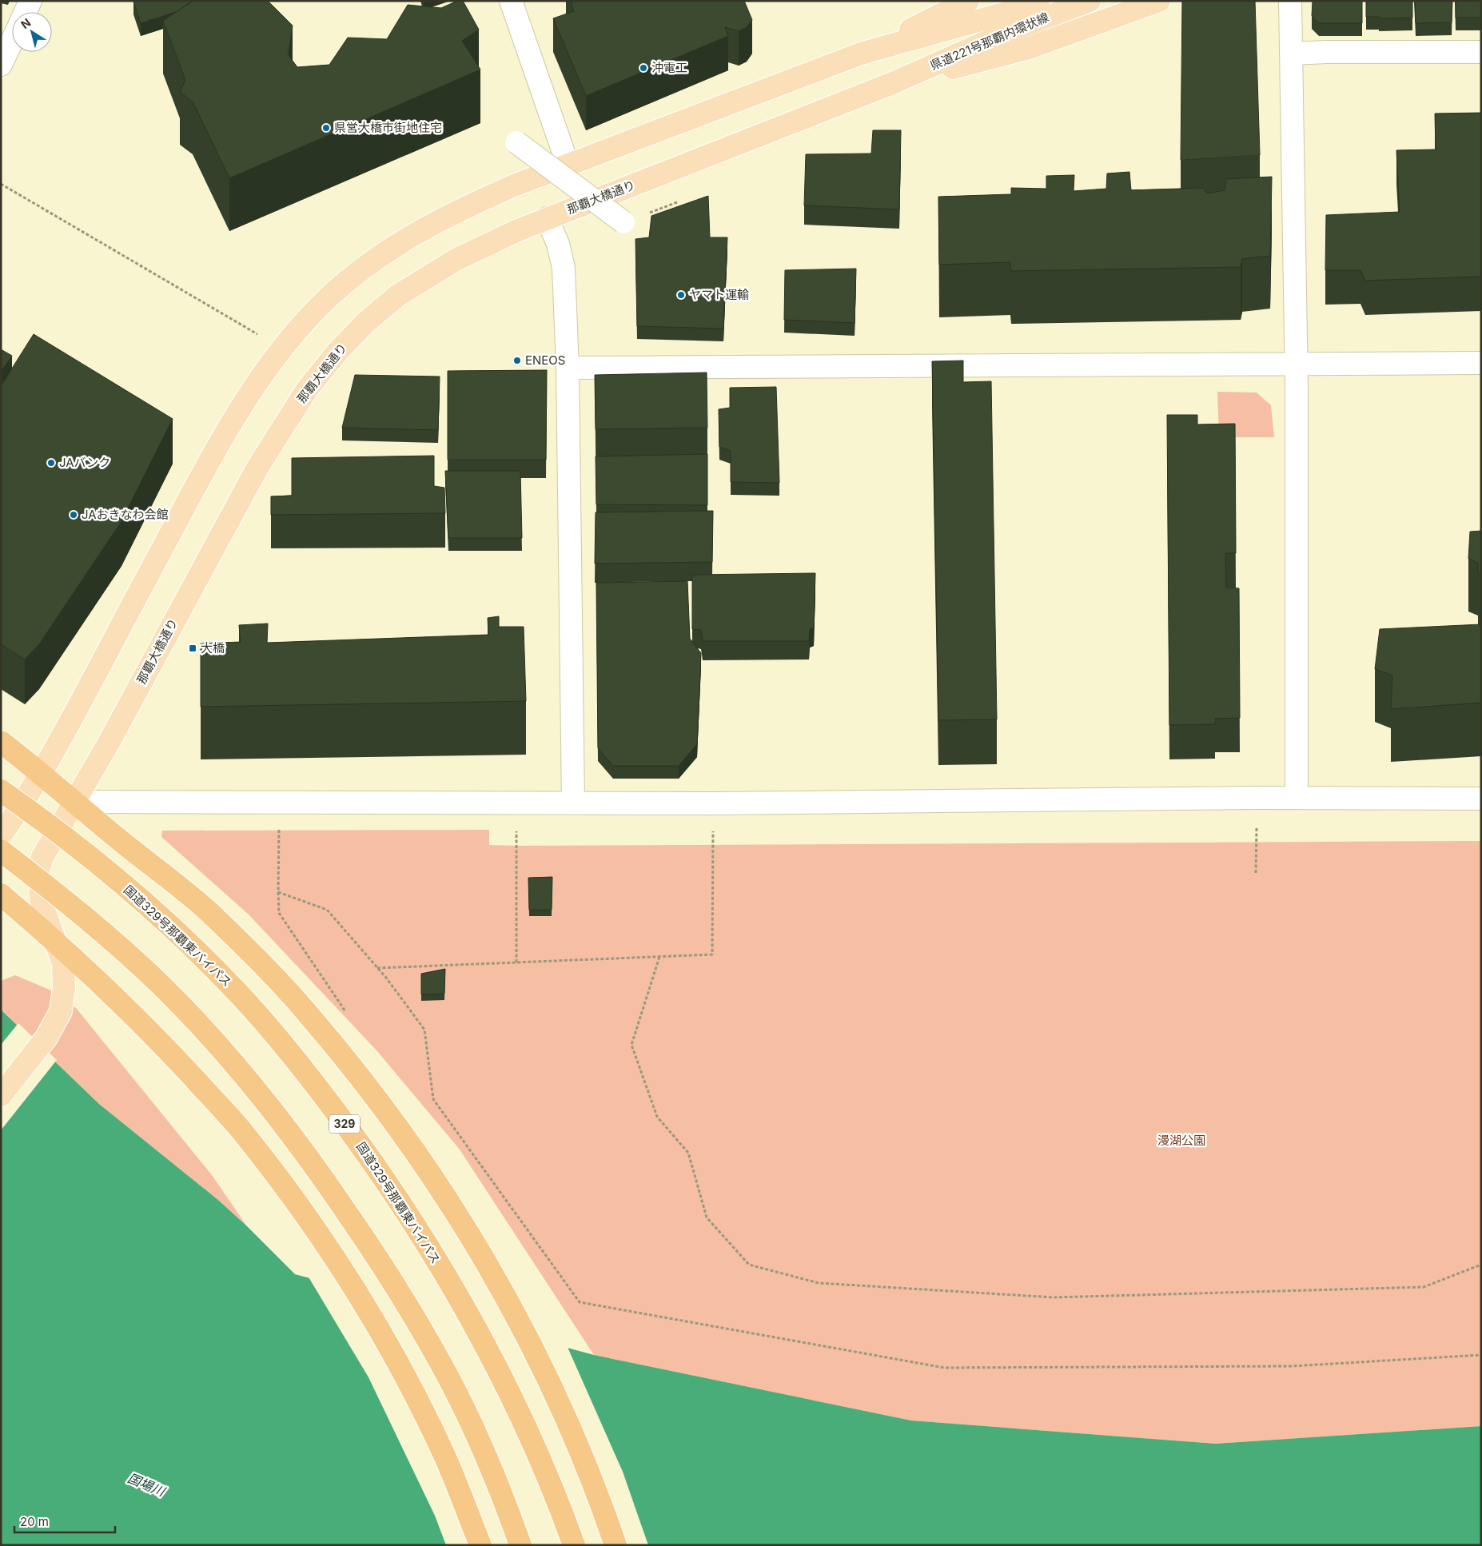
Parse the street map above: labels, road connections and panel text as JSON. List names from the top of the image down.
{
  "streets": {
    "highway": ["国道329号那覇東バイパス", "329"],
    "main road": ["県道221号那覇内環状線", "那覇大橋通り"]
  },
  "crossings": [
    ["県道221号那覇内環状線", "那覇大橋通り"]
  ],
  "water": ["国場川"],
  "parks": ["漫湖公園"],
  "places": {
    "other": [
      "沖電工",
      "県営大橋市街地住宅",
      "ヤマト運輸",
      "ENEOS",
      "JAバンク",
      "JAおきなわ会館"
    ],
    "transit": ["大橋"]
  },
  "scale_bar": "20 m",
  "north": "top left"
}
